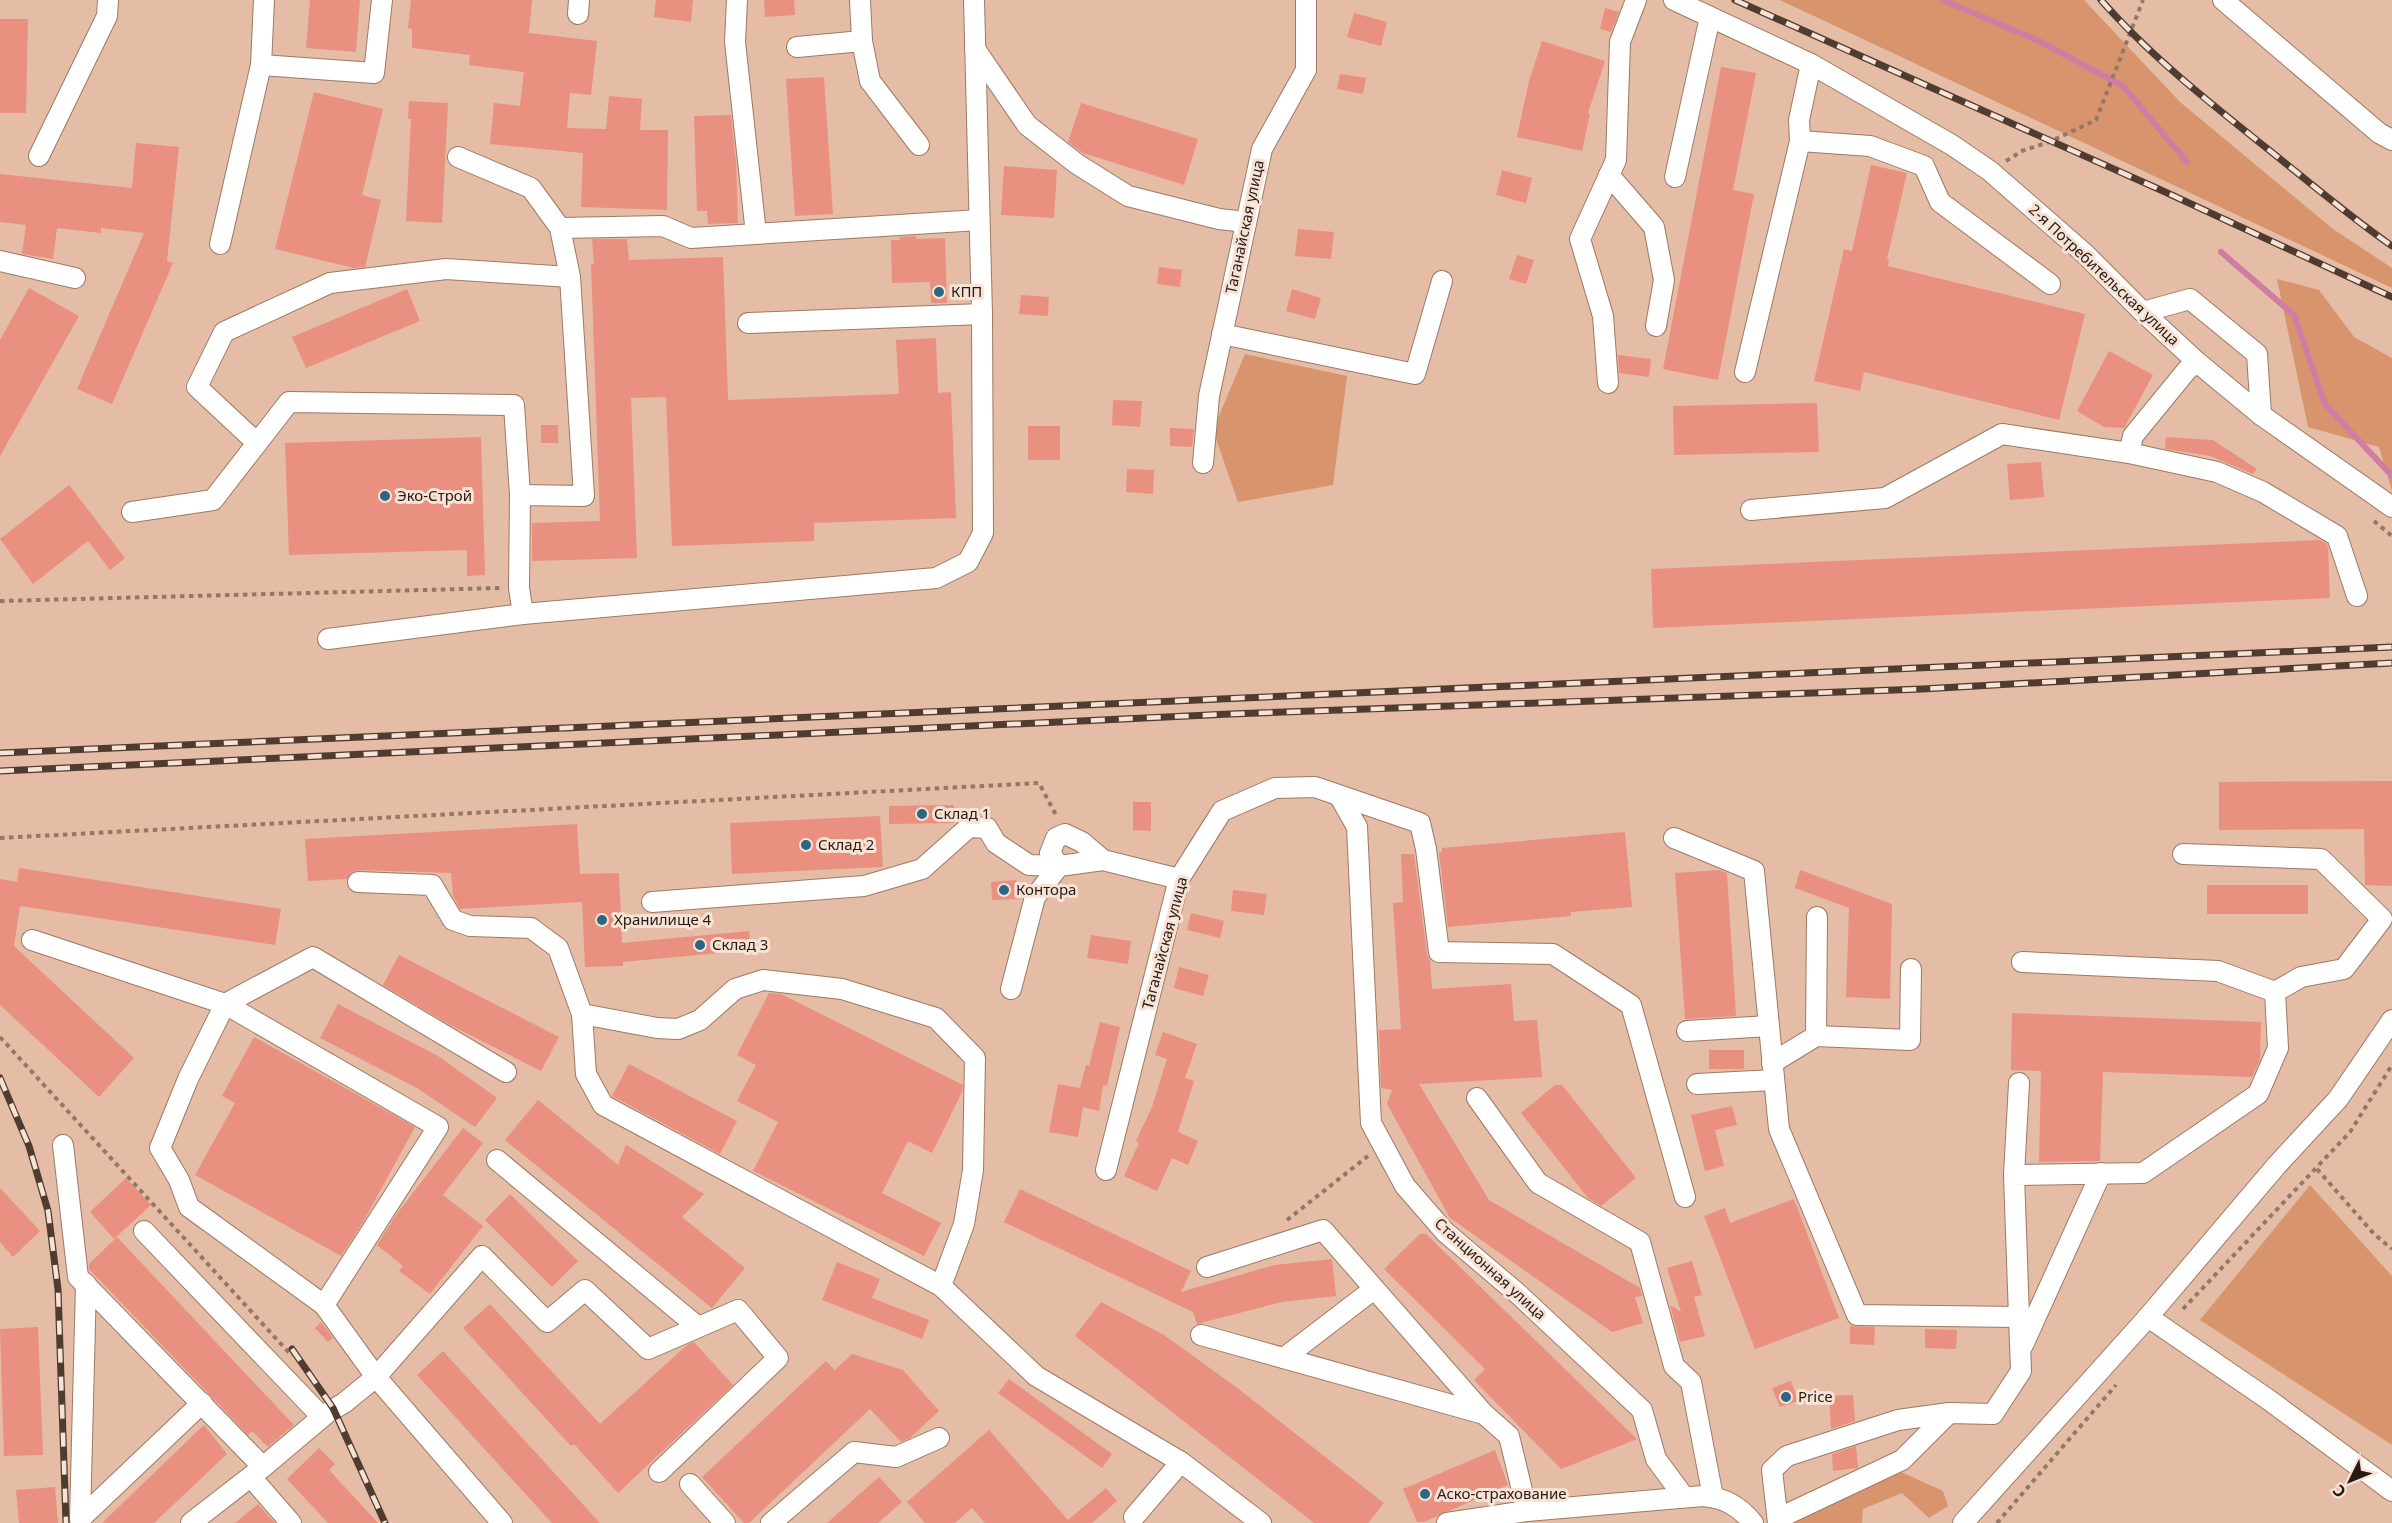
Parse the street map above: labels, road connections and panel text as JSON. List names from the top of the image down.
{
  "streets": {
    "street": ["Таганайская улица", "2-я Потребительская улица", "Станционная улица"]
  },
  "crossings": [
    ["Таганайская улица", "Станционная улица"]
  ],
  "places": [
    "КПП",
    "Эко-Строй",
    "Склад 1",
    "Склад 2",
    "Контора",
    "Хранилище 4",
    "Склад 3",
    "Price",
    "Аско-страхование"
  ],
  "north": "bottom left"
}
